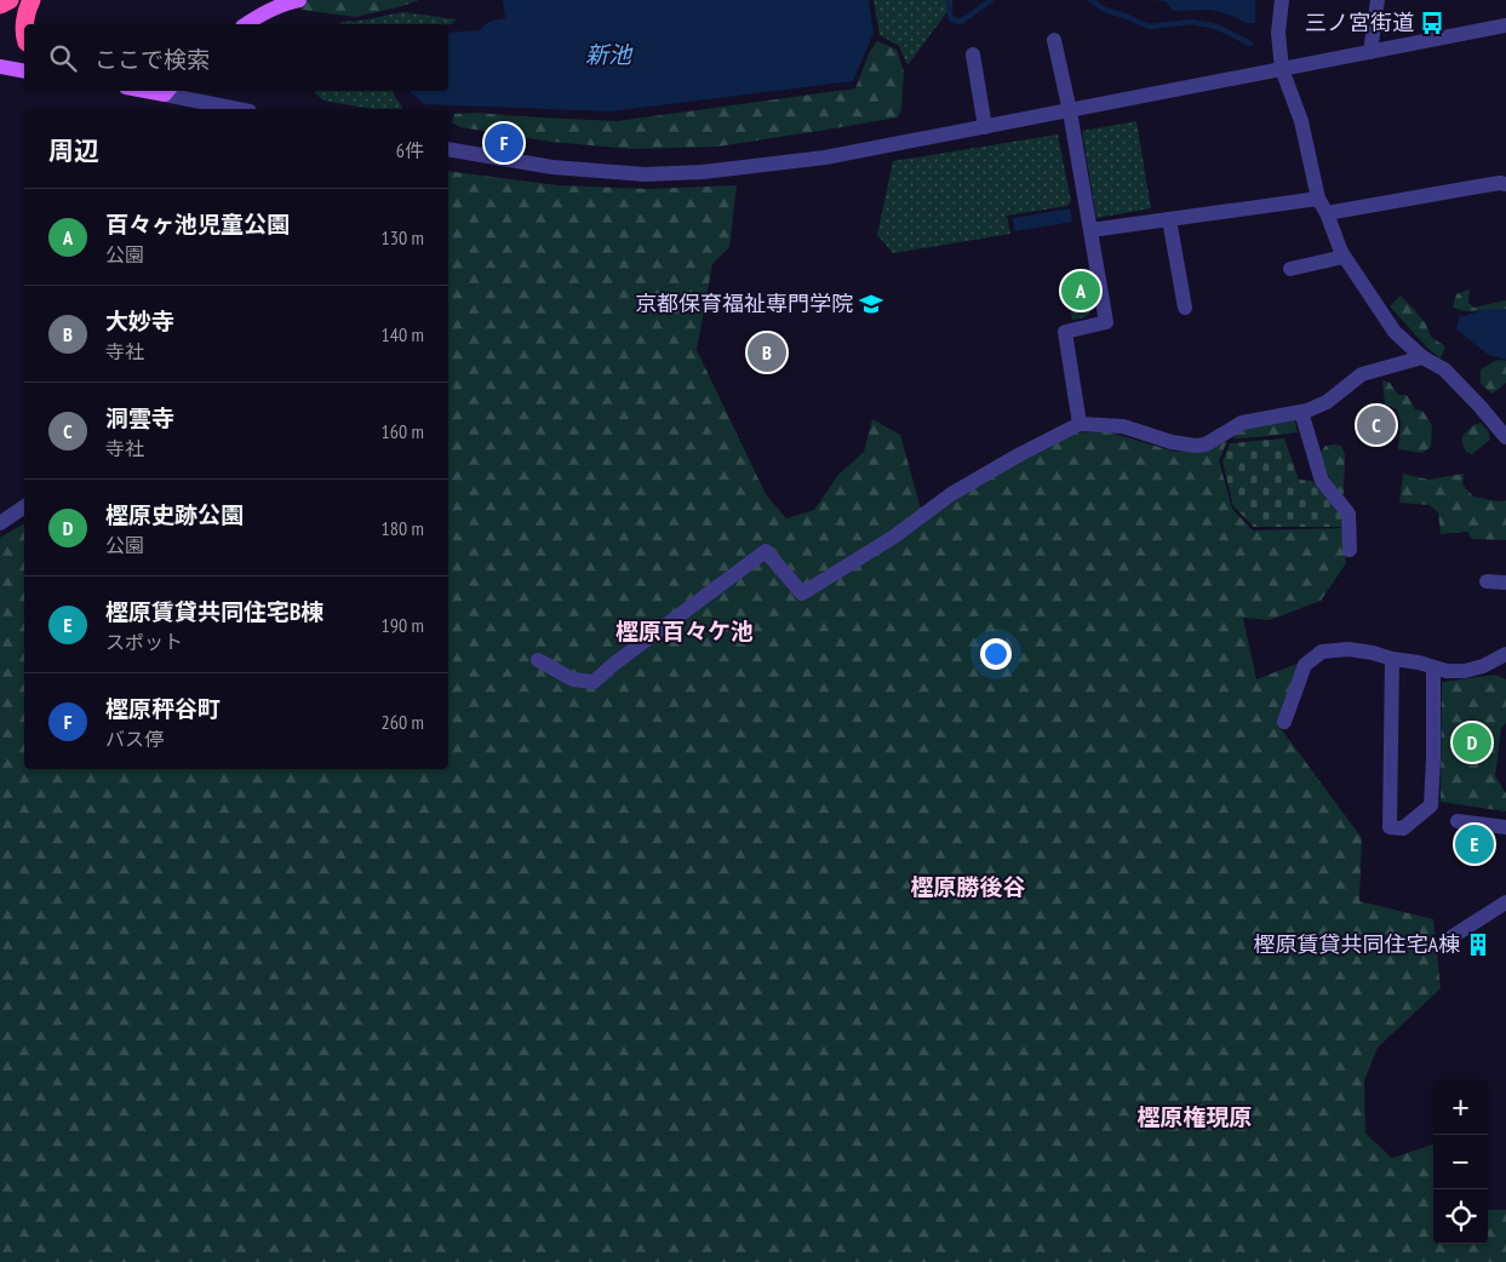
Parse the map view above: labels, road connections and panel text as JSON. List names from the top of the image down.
{
  "districts": ["樫原百々ケ池", "樫原勝後谷", "樫原権現原"],
  "water": ["新池"],
  "places": {
    "bus stop": ["三ノ宮街道"],
    "school or university": ["京都保育福祉専門学院"],
    "building": ["樫原賃貸共同住宅A棟"]
  },
  "page": {
    "search": "ここで検索",
    "heading": ["周辺", "6件"],
    "pins": [
      "F",
      "A",
      "B",
      "C",
      "D",
      "E"
    ],
    "list": [
      {
        "mark": "A",
        "name": "百々ヶ池児童公園",
        "note": "公園",
        "value": "130 m"
      },
      {
        "mark": "B",
        "name": "大妙寺",
        "note": "寺社",
        "value": "140 m"
      },
      {
        "mark": "C",
        "name": "洞雲寺",
        "note": "寺社",
        "value": "160 m"
      },
      {
        "mark": "D",
        "name": "樫原史跡公園",
        "note": "公園",
        "value": "180 m"
      },
      {
        "mark": "E",
        "name": "樫原賃貸共同住宅B棟",
        "note": "スポット",
        "value": "190 m"
      },
      {
        "mark": "F",
        "name": "樫原秤谷町",
        "note": "バス停",
        "value": "260 m"
      }
    ],
    "map_buttons": ["+", "−"]
  }
}
